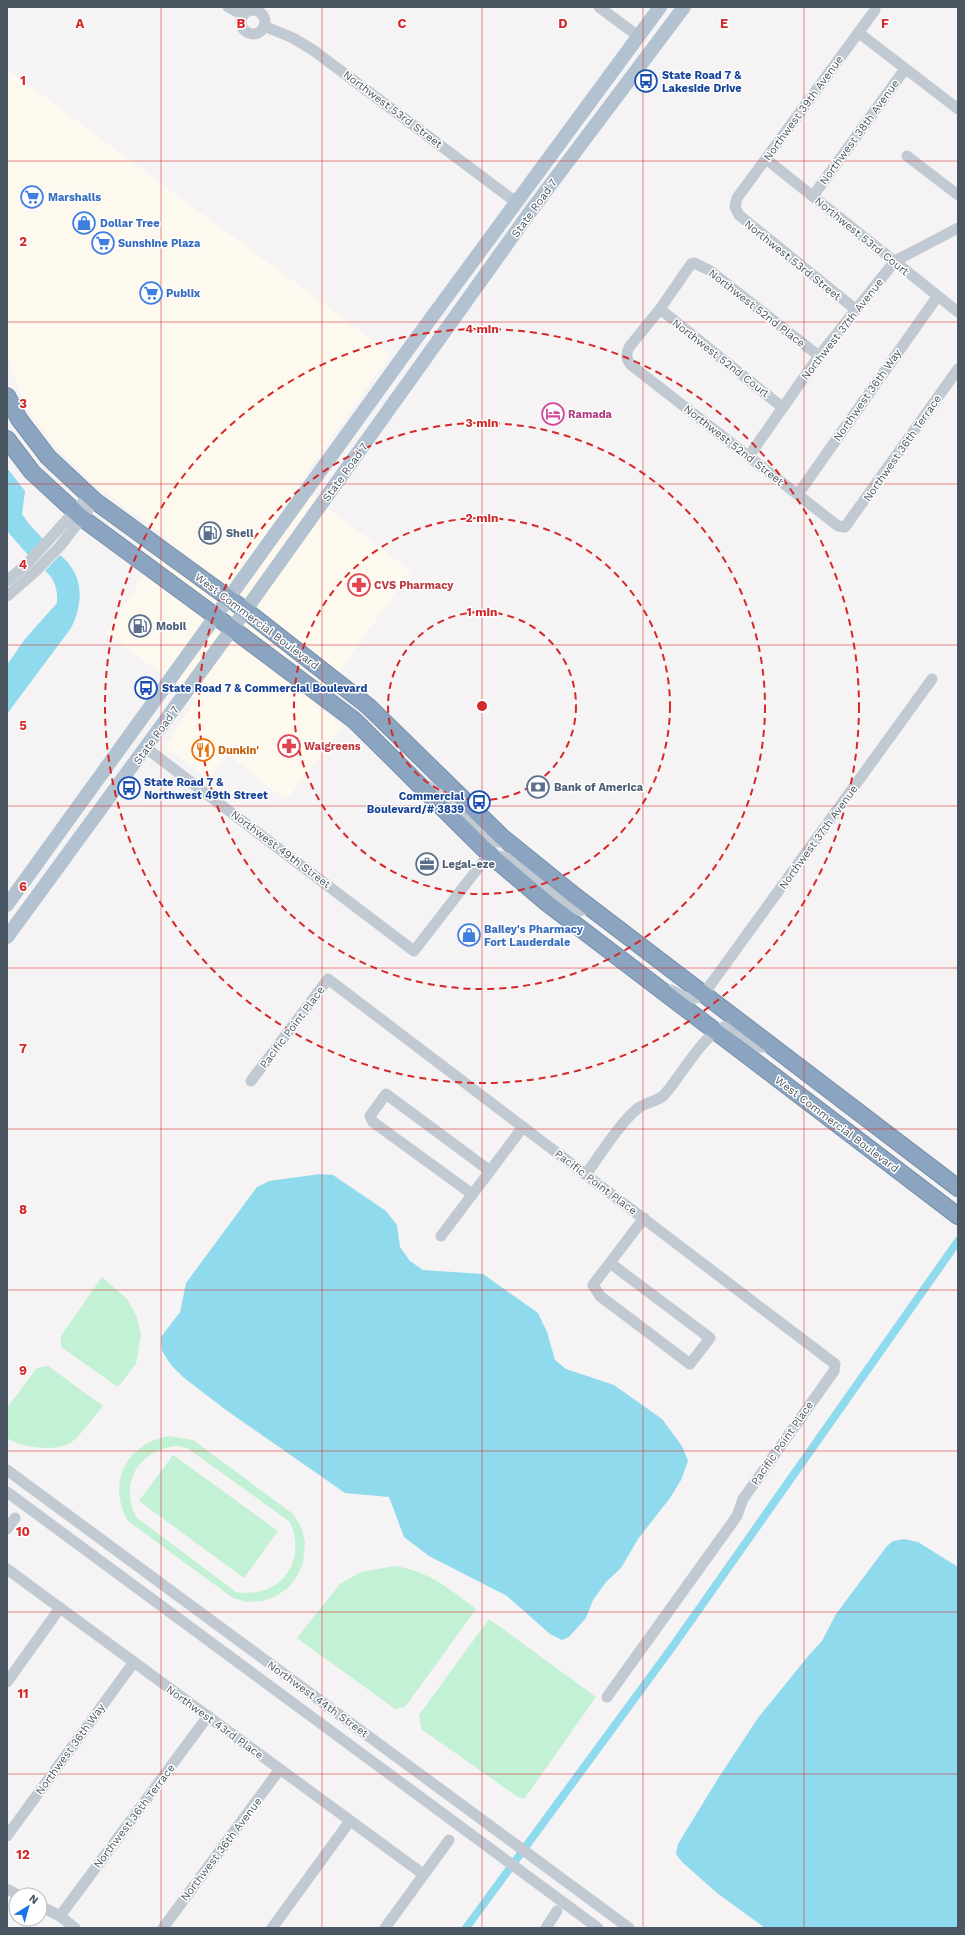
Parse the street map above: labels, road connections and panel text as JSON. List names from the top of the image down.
{
  "streets": {
    "highway": ["West Commercial Boulevard"],
    "main road": ["State Road 7"],
    "street": [
      "Northwest 39th Avenue",
      "Northwest 53rd Street",
      "Northwest 38th Avenue",
      "Northwest 53rd Court",
      "Northwest 52nd Place",
      "Northwest 37th Avenue",
      "Northwest 52nd Court",
      "Northwest 36th Way",
      "Northwest 52nd Street",
      "Northwest 36th Terrace",
      "Northwest 49th Street",
      "Pacific Point Place",
      "Northwest 44th Street",
      "Northwest 43rd Place",
      "Northwest 36th Avenue"
    ]
  },
  "crossings": [
    ["Northwest 39th Avenue", "Northwest 53rd Street"],
    ["Northwest 39th Avenue", "Northwest 53rd Court"],
    ["Northwest 53rd Street", "State Road 7"],
    ["Northwest 53rd Street", "Northwest 37th Avenue"],
    ["Northwest 38th Avenue", "Northwest 53rd Court"],
    ["State Road 7", "West Commercial Boulevard"],
    ["State Road 7", "Northwest 49th Street"],
    ["Northwest 53rd Court", "Northwest 37th Avenue"],
    ["Northwest 53rd Court", "Northwest 36th Way"],
    ["Northwest 52nd Place", "Northwest 37th Avenue"],
    ["Northwest 52nd Place", "Northwest 52nd Court"],
    ["Northwest 52nd Place", "Northwest 52nd Street"],
    ["Northwest 37th Avenue", "Northwest 52nd Court"],
    ["Northwest 37th Avenue", "Northwest 52nd Street"],
    ["Northwest 37th Avenue", "West Commercial Boulevard"],
    ["Northwest 52nd Court", "Northwest 52nd Street"],
    ["Northwest 36th Way", "Northwest 52nd Street"],
    ["Northwest 36th Way", "Northwest 43rd Place"],
    ["Northwest 52nd Street", "Northwest 36th Terrace"],
    ["Northwest 36th Terrace", "Northwest 43rd Place"],
    ["West Commercial Boulevard", "Northwest 49th Street"],
    ["Northwest 43rd Place", "Northwest 36th Avenue"]
  ],
  "places": {
    "bus stop": [
      "State Road 7 & Lakeside Drive",
      "State Road 7 & Commercial Boulevard",
      "State Road 7 & Northwest 49th Street",
      "Commercial Boulevard/# 3839"
    ],
    "supermarket": ["Marshalls", "Sunshine Plaza", "Publix"],
    "shop": ["Dollar Tree", "Bailey's Pharmacy Fort Lauderdale"],
    "hotel": ["Ramada"],
    "fuel station": ["Shell", "Mobil"],
    "pharmacy": ["CVS Pharmacy", "Walgreens"],
    "restaurant": ["Dunkin'"],
    "bank": ["Bank of America"],
    "office": ["Legal-eze"]
  },
  "north": "top right",
  "grid": {
    "columns": [
      "A",
      "B",
      "C",
      "D",
      "E",
      "F"
    ],
    "rows": [
      "1",
      "2",
      "3",
      "4",
      "5",
      "6",
      "7",
      "8",
      "9",
      "10",
      "11",
      "12"
    ]
  },
  "rings": [
    "4 min",
    "3 min",
    "2 min",
    "1 min"
  ]
}
